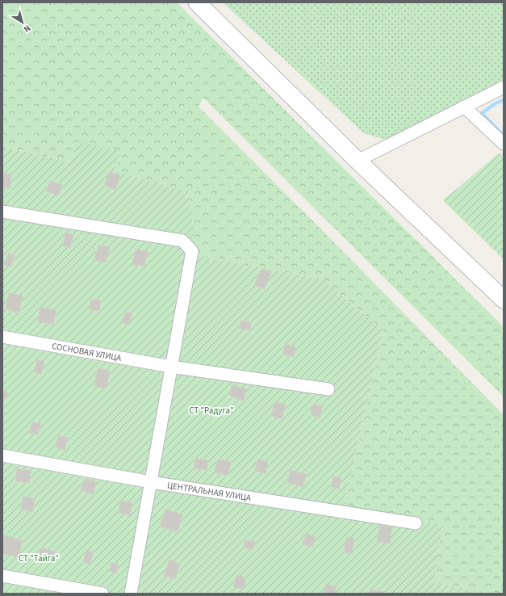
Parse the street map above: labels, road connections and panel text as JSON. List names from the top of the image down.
{
  "streets": {
    "street": ["СОСНОВАЯ УЛИЦА", "ЦЕНТРАЛЬНАЯ УЛИЦА"]
  },
  "parks": ["СТ \"Радуга\"", "СТ \"Тайга\""],
  "north": "bottom right"
}
